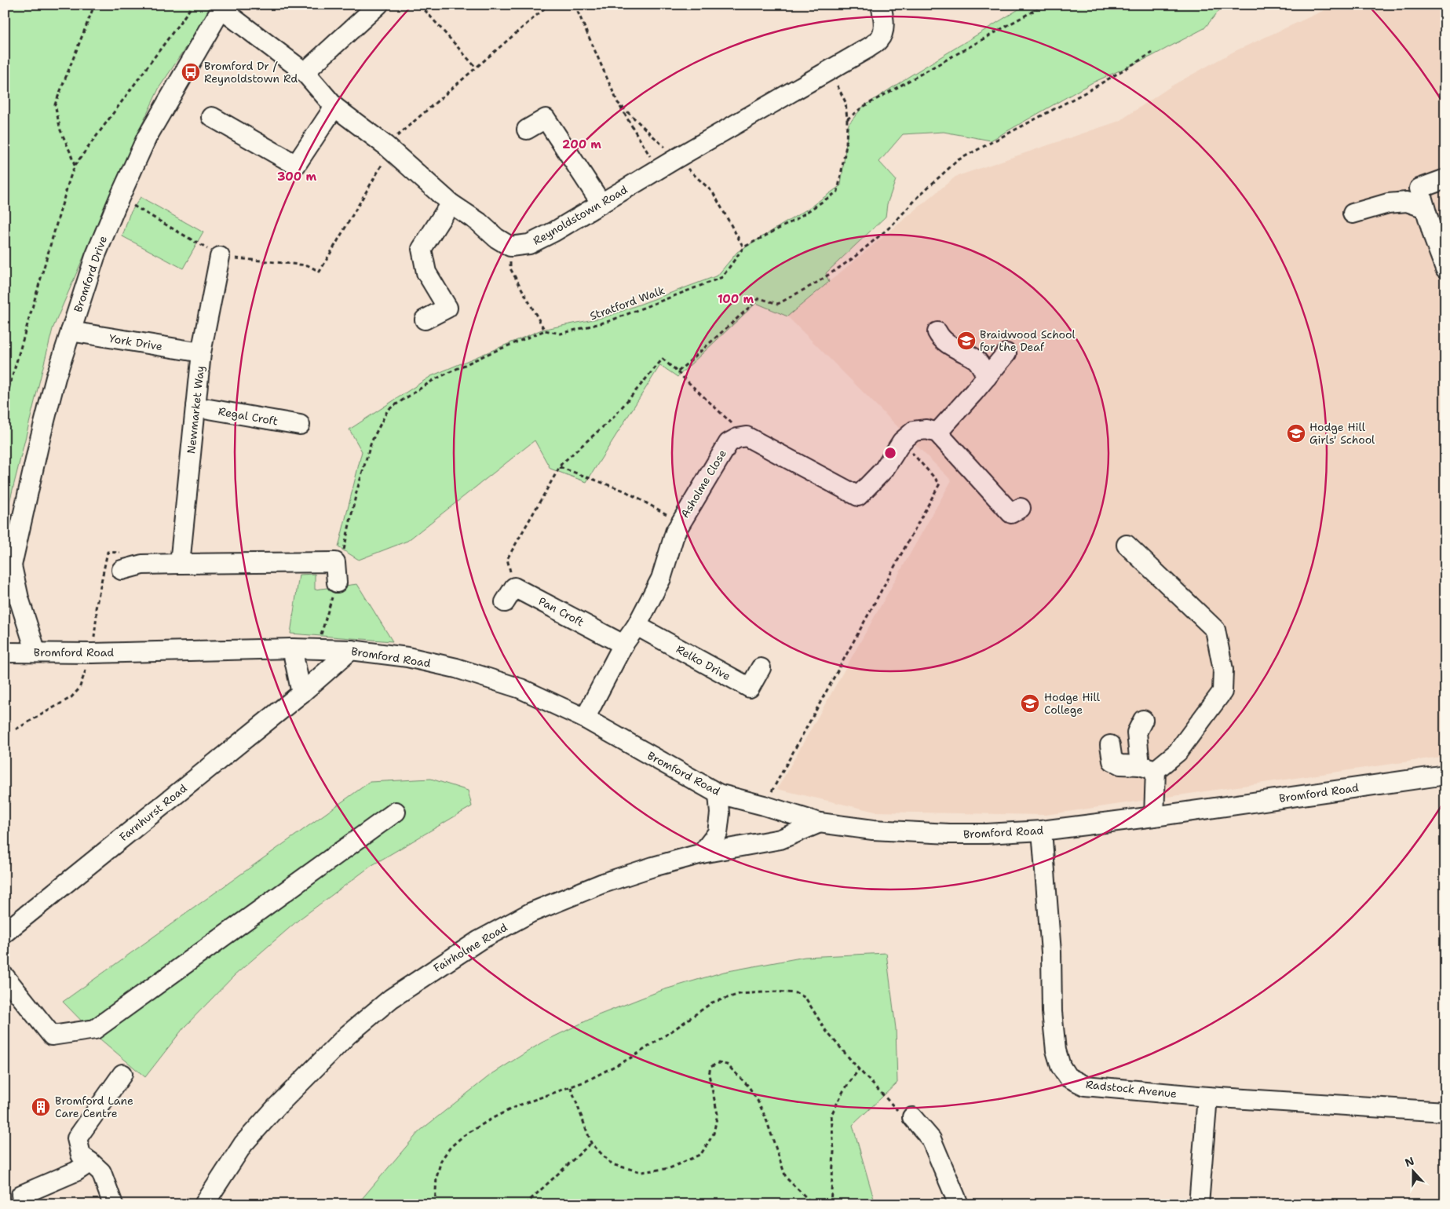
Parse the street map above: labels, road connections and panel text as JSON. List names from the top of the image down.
{
  "streets": {
    "street": [
      "Reynoldstown Road",
      "Bromford Drive",
      "York Drive",
      "Newmarket Way",
      "Regal Croft",
      "Asholme Close",
      "Pan Croft",
      "Bromford Road",
      "Relko Drive",
      "Farnhurst Road",
      "Fairholme Road",
      "Radstock Avenue"
    ],
    "path": ["Stratford Walk"]
  },
  "crossings": [
    ["Reynoldstown Road", "Stratford Walk"],
    ["Bromford Drive", "York Drive"],
    ["Bromford Drive", "Bromford Road"],
    ["York Drive", "Newmarket Way"],
    ["Newmarket Way", "Regal Croft"],
    ["Asholme Close", "Pan Croft"],
    ["Asholme Close", "Bromford Road"],
    ["Asholme Close", "Relko Drive"],
    ["Bromford Road", "Farnhurst Road"],
    ["Bromford Road", "Fairholme Road"],
    ["Bromford Road", "Radstock Avenue"]
  ],
  "places": {
    "bus stop": ["Bromford Dr / Reynoldstown Rd"],
    "school or university": ["Braidwood School for the Deaf", "Hodge Hill Girls' School", "Hodge Hill College"],
    "building": ["Bromford Lane Care Centre"]
  },
  "north": "top",
  "rings": ["200 m", "300 m", "100 m"]
}
